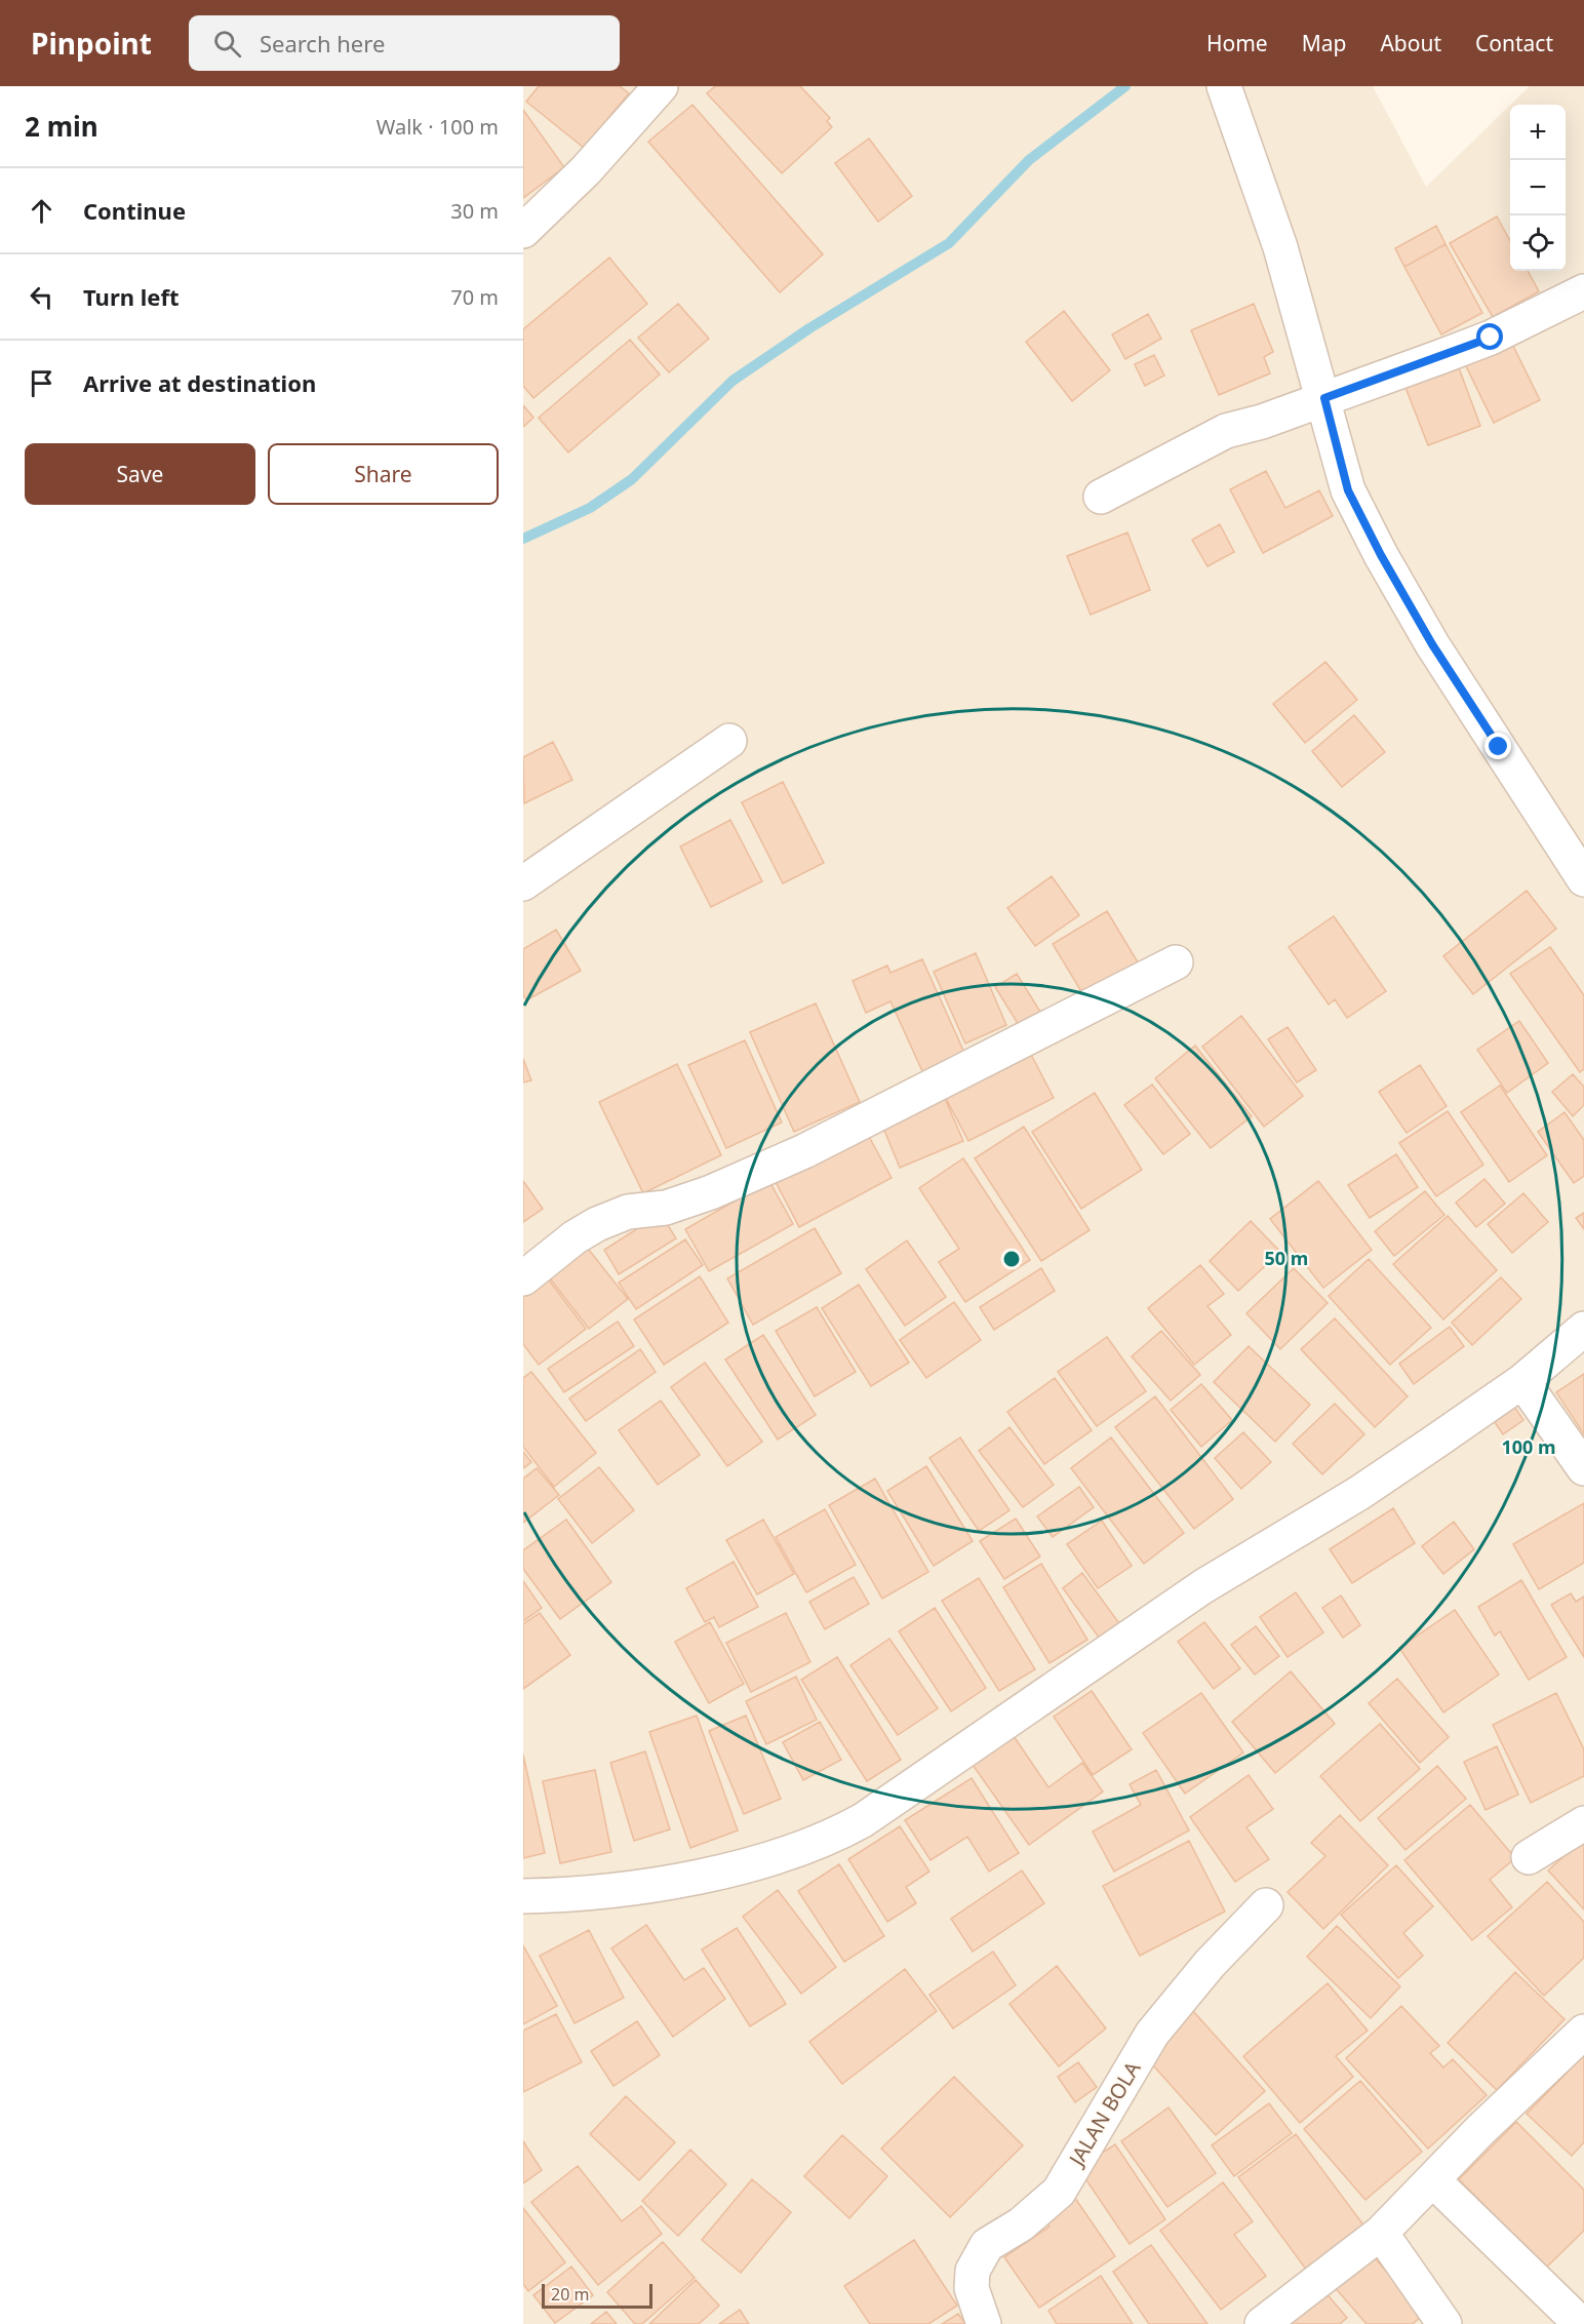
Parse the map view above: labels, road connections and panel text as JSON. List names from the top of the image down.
{
  "streets": {
    "street": ["JALAN BOLA"]
  },
  "scale_bar": "20 m",
  "page": {
    "header": "Pinpoint",
    "search": "Search here",
    "nav": [
      "Home",
      "Map",
      "About",
      "Contact"
    ],
    "heading": ["2 min", "Walk · 100 m"],
    "map_buttons": ["+", "−"],
    "list": [
      ["Continue", "30 m"],
      ["Turn left", "70 m"],
      "Arrive at destination"
    ],
    "buttons": ["Save", "Share"],
    "scale": "20 m"
  },
  "rings": ["50 m", "100 m"]
}
